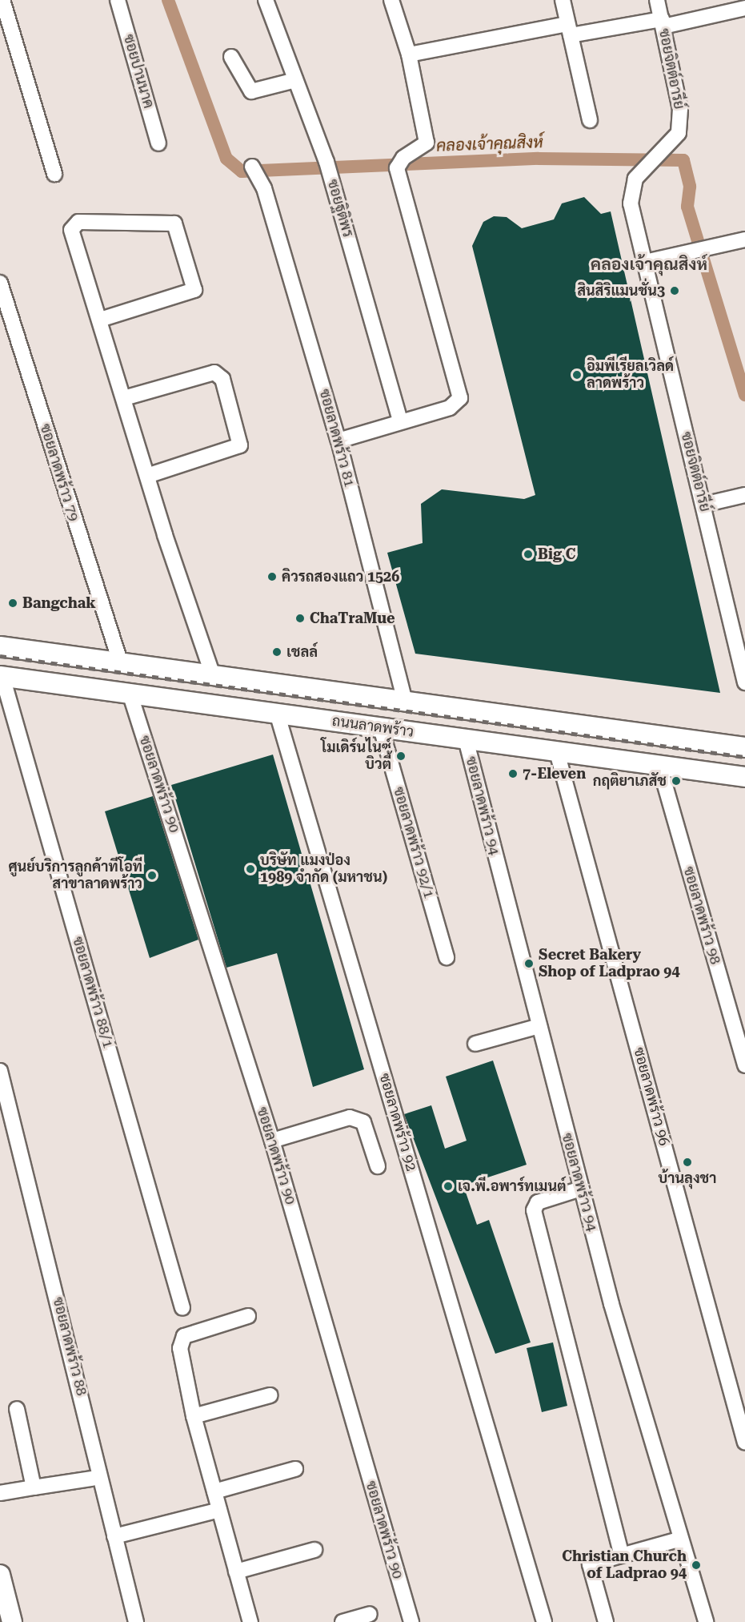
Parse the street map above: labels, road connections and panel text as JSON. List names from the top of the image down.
{
  "streets": {
    "main road": ["ถนนลาดพร้าว"],
    "street": [
      "ซอยจิตต์อารีย์",
      "ซอยปานนาค",
      "ซอยฐิติพร",
      "ซอยลาดพร้าว 81",
      "ซอยลาดพร้าว 79",
      "ซอยลาดพร้าว 90",
      "ซอยลาดพร้าว 94",
      "ซอยลาดพร้าว 92/1",
      "ซอยลาดพร้าว 98",
      "ซอยลาดพร้าว 88/1",
      "ซอยลาดพร้าว 96",
      "ซอยลาดพร้าว 92",
      "ซอยลาดพร้าว 88"
    ]
  },
  "crossings": [
    ["ซอยลาดพร้าว 81", "ถนนลาดพร้าว"],
    ["ซอยลาดพร้าว 79", "ถนนลาดพร้าว"],
    ["ถนนลาดพร้าว", "ซอยลาดพร้าว 90"],
    ["ถนนลาดพร้าว", "ซอยลาดพร้าว 94"],
    ["ถนนลาดพร้าว", "ซอยลาดพร้าว 92/1"],
    ["ถนนลาดพร้าว", "ซอยลาดพร้าว 98"],
    ["ถนนลาดพร้าว", "ซอยลาดพร้าว 88/1"],
    ["ถนนลาดพร้าว", "ซอยลาดพร้าว 96"],
    ["ถนนลาดพร้าว", "ซอยลาดพร้าว 92"]
  ],
  "districts": ["คลองเจ้าคุณสิงห์"],
  "water": ["คลองเจ้าคุณสิงห์"],
  "places": [
    "สินสิริแมนชั่น3",
    "อิมพีเรียลเวิลด์ ลาดพร้าว",
    "Big C",
    "คิวรถสองแถว 1526",
    "Bangchak",
    "ChaTraMue",
    "เชลล์",
    "โมเดิร์นไนซ์ บิวตี้",
    "7-Eleven",
    "กฤติยาเภสัช",
    "บริษัท แมงป่อง 1989 จำกัด (มหาชน)",
    "ศูนย์บริการลูกค้าทีโอที สาขาลาดพร้าว",
    "Secret Bakery Shop of Ladprao 94",
    "บ้านลุงชา",
    "เจ.พี.อพาร์ทเมนต์",
    "Christian Church of Ladprao 94"
  ]
}
